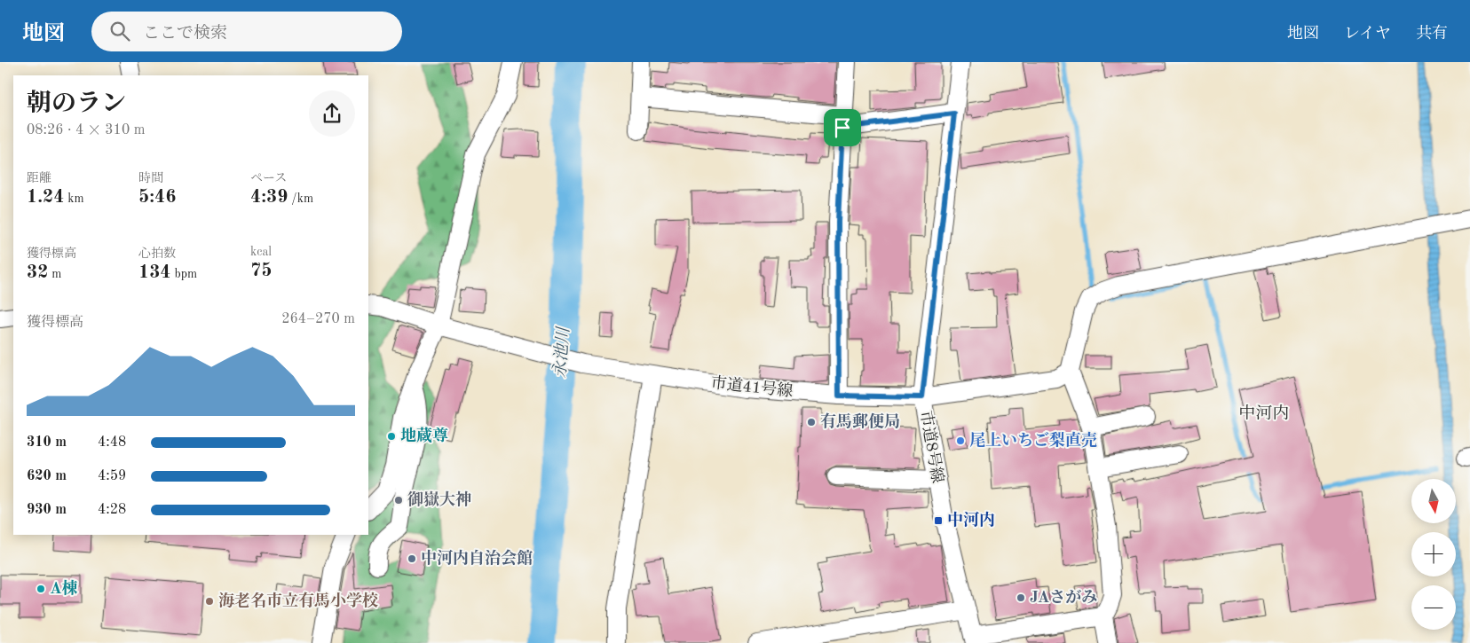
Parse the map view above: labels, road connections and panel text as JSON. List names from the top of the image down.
{
  "streets": {
    "street": ["市道41号線", "市道8号線"]
  },
  "crossings": [
    ["市道41号線", "市道8号線"]
  ],
  "districts": ["中河内"],
  "water": ["永池川"],
  "places": {
    "other": [
      "有馬郵便局",
      "地蔵尊",
      "尾上いちご梨直売",
      "御嶽大神",
      "中河内自治会館",
      "A棟",
      "JAさがみ",
      "海老名市立有馬小学校"
    ],
    "transit": ["中河内"]
  },
  "north": "bottom",
  "page": {
    "header": "地図",
    "search": "ここで検索",
    "nav": ["地図", "レイヤ", "共有"],
    "heading": ["朝のラン", "08:26 · 4 × 310 m"],
    "stats": [
      ["距離", "1.24 km"],
      ["時間", "5:46"],
      ["ペース", "4:39 /km"],
      ["獲得標高", "32 m"],
      ["心拍数", "134 bpm"],
      ["kcal", "75"]
    ],
    "chart": ["獲得標高", "264–270 m"],
    "list": [
      {
        "name": "310 m",
        "note": "4:48"
      },
      {
        "name": "620 m",
        "note": "4:59"
      },
      {
        "name": "930 m",
        "note": "4:28"
      }
    ],
    "map_buttons": ["+", "−"]
  }
}
